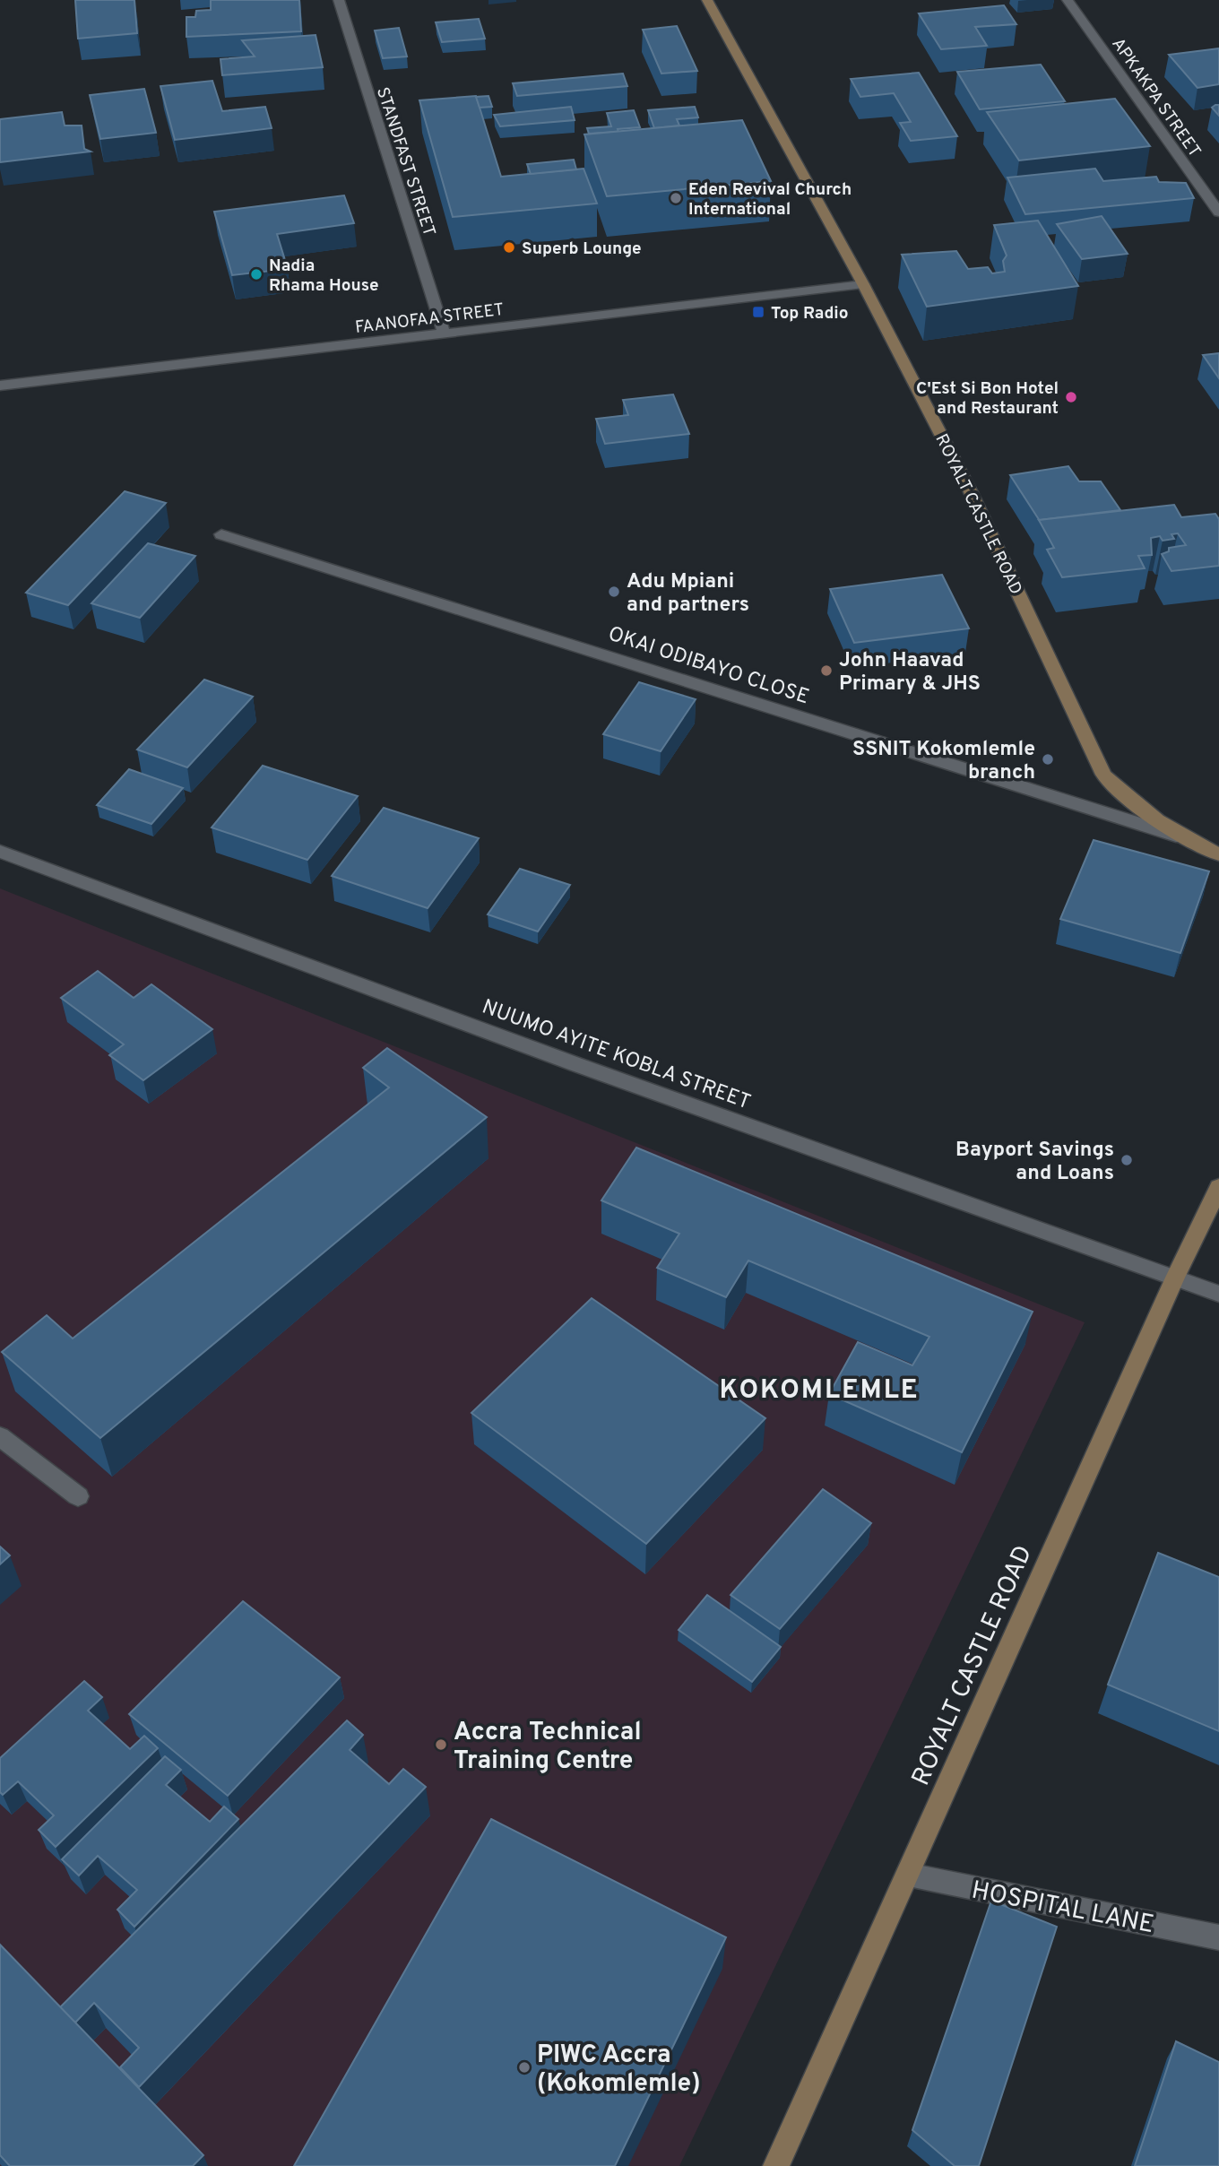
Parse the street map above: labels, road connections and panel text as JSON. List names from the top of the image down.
{
  "streets": {
    "street": [
      "APKAKPA STREET",
      "STANDFAST STREET",
      "FAANOFAA STREET",
      "ROYALT CASTLE ROAD",
      "OKAI ODIBAYO CLOSE",
      "NUUMO AYITE KOBLA STREET",
      "HOSPITAL LANE"
    ]
  },
  "crossings": [
    ["STANDFAST STREET", "FAANOFAA STREET"],
    ["FAANOFAA STREET", "ROYALT CASTLE ROAD"],
    ["ROYALT CASTLE ROAD", "OKAI ODIBAYO CLOSE"],
    ["ROYALT CASTLE ROAD", "NUUMO AYITE KOBLA STREET"],
    ["ROYALT CASTLE ROAD", "HOSPITAL LANE"]
  ],
  "districts": ["KOKOMLEMLE"],
  "places": {
    "other": [
      "Eden Revival Church International",
      "Superb Lounge",
      "Nadia Rhama House",
      "C'Est Si Bon Hotel and Restaurant",
      "Adu Mpiani and partners",
      "John Haavad Primary & JHS",
      "SSNIT Kokomlemle branch",
      "Bayport Savings and Loans",
      "Accra Technical Training Centre",
      "PIWC Accra (Kokomlemle)"
    ],
    "transit": ["Top Radio"]
  }
}
